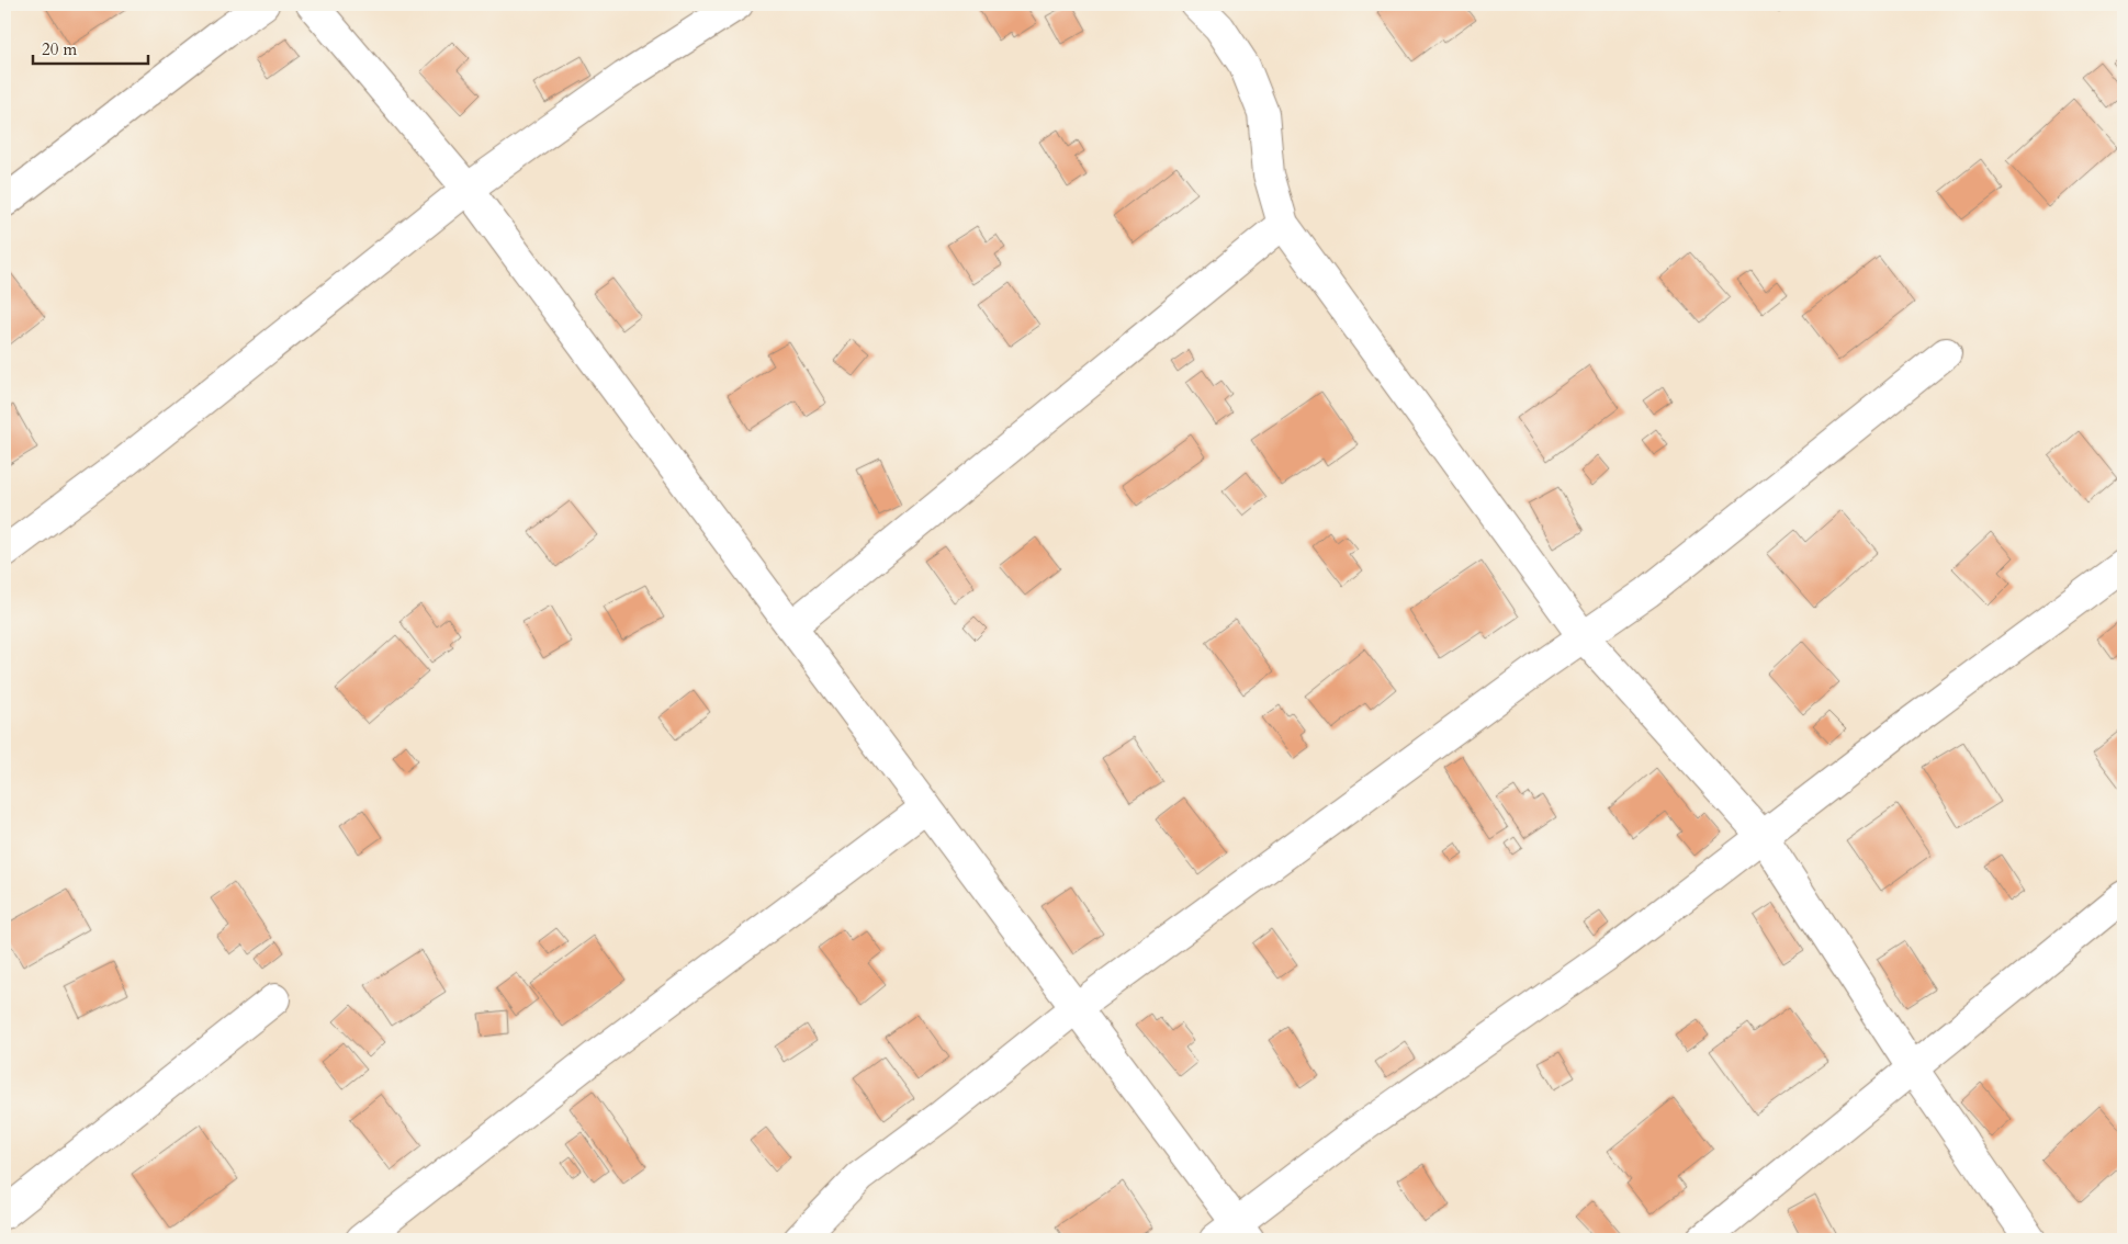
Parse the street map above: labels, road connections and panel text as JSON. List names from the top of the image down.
{
  "scale_bar": "20 m"
}
